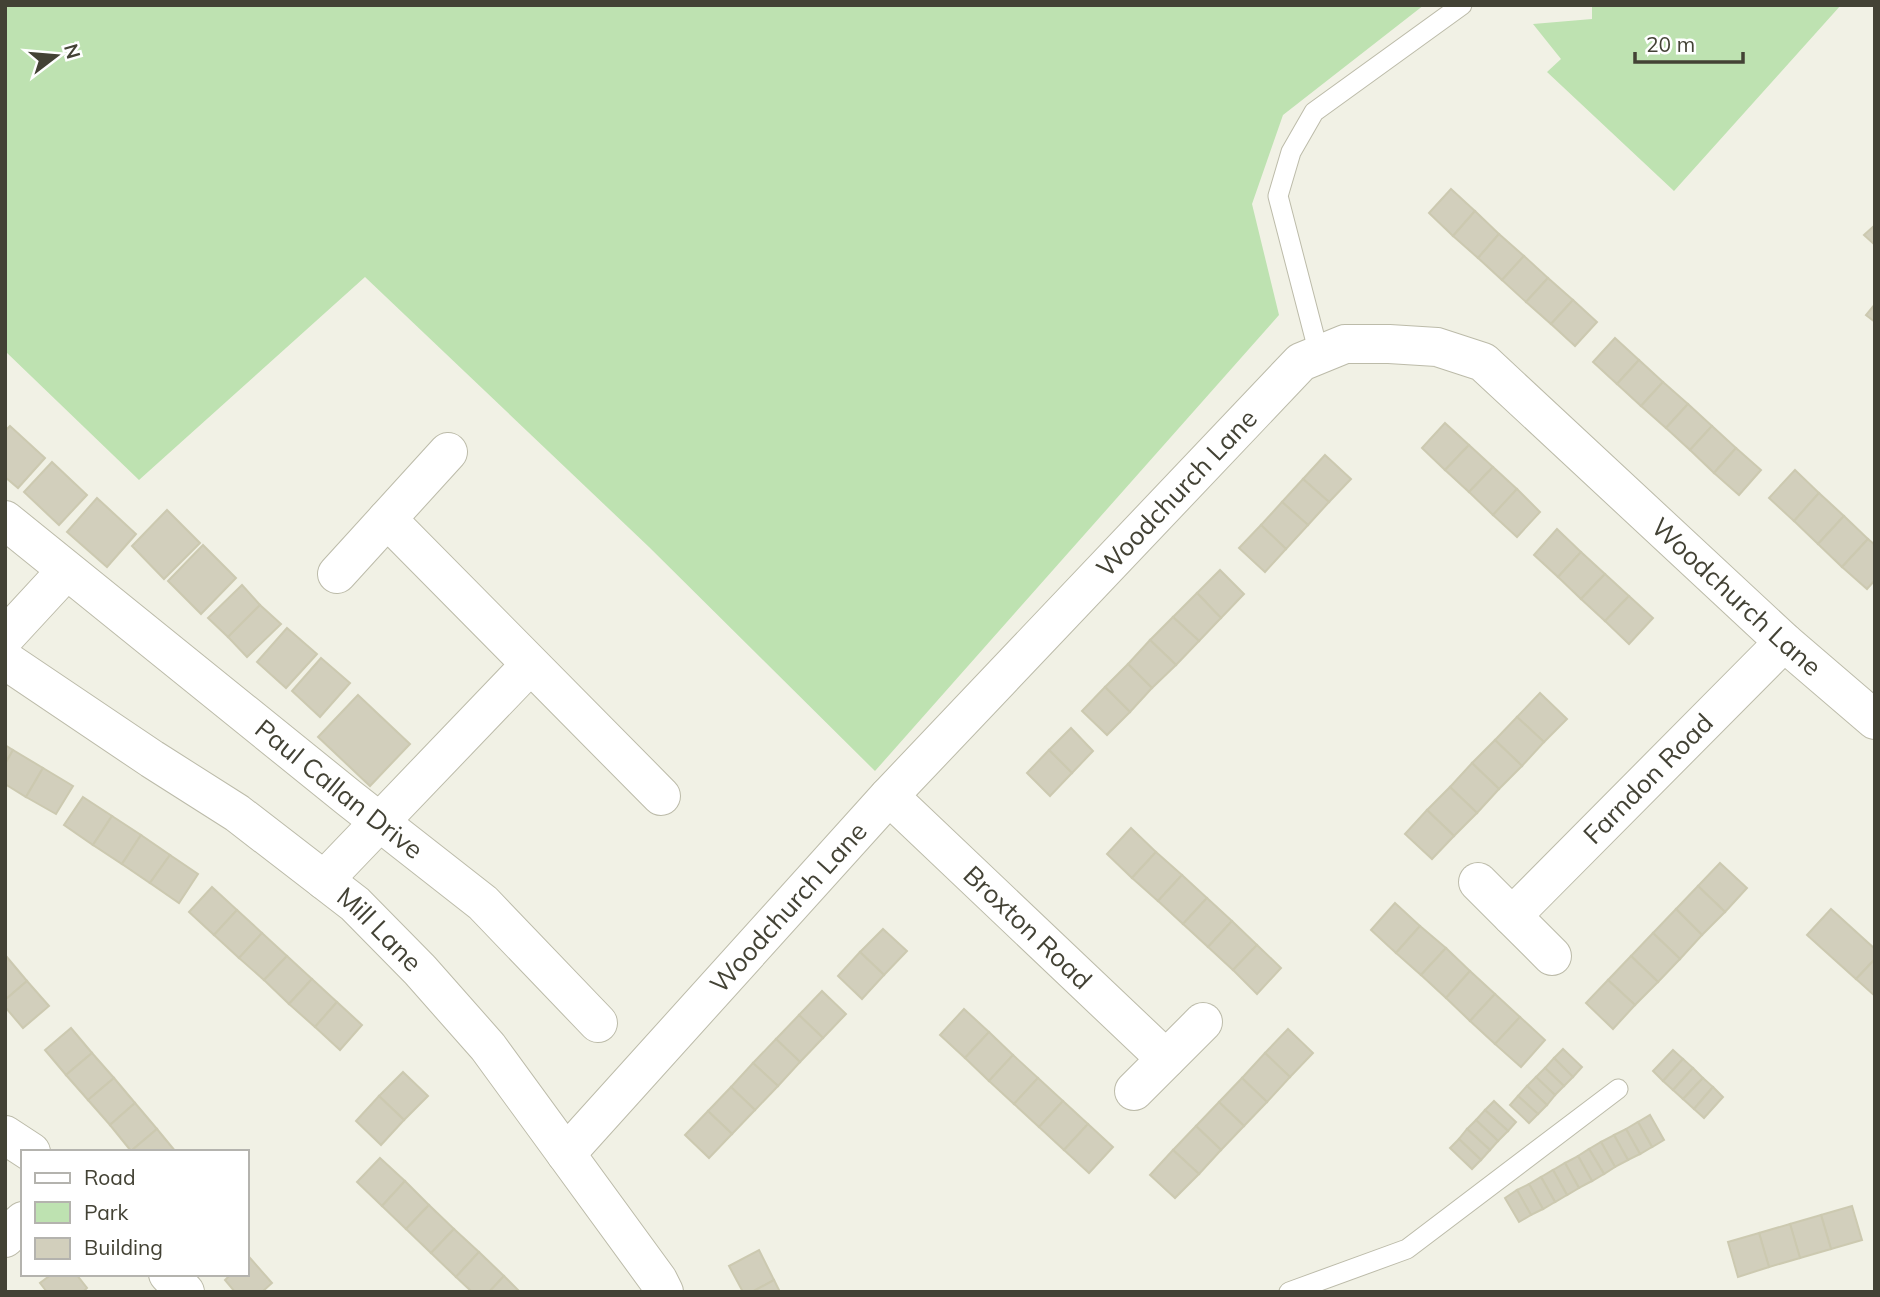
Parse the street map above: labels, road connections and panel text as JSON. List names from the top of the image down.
{
  "streets": {
    "street": [
      "Woodchurch Lane",
      "Farndon Road",
      "Paul Callan Drive",
      "Broxton Road",
      "Mill Lane"
    ]
  },
  "crossings": [
    ["Woodchurch Lane", "Farndon Road"],
    ["Woodchurch Lane", "Broxton Road"],
    ["Woodchurch Lane", "Mill Lane"]
  ],
  "legend": ["Road", "Park", "Building"],
  "scale_bar": "20 m",
  "north": "right"
}
